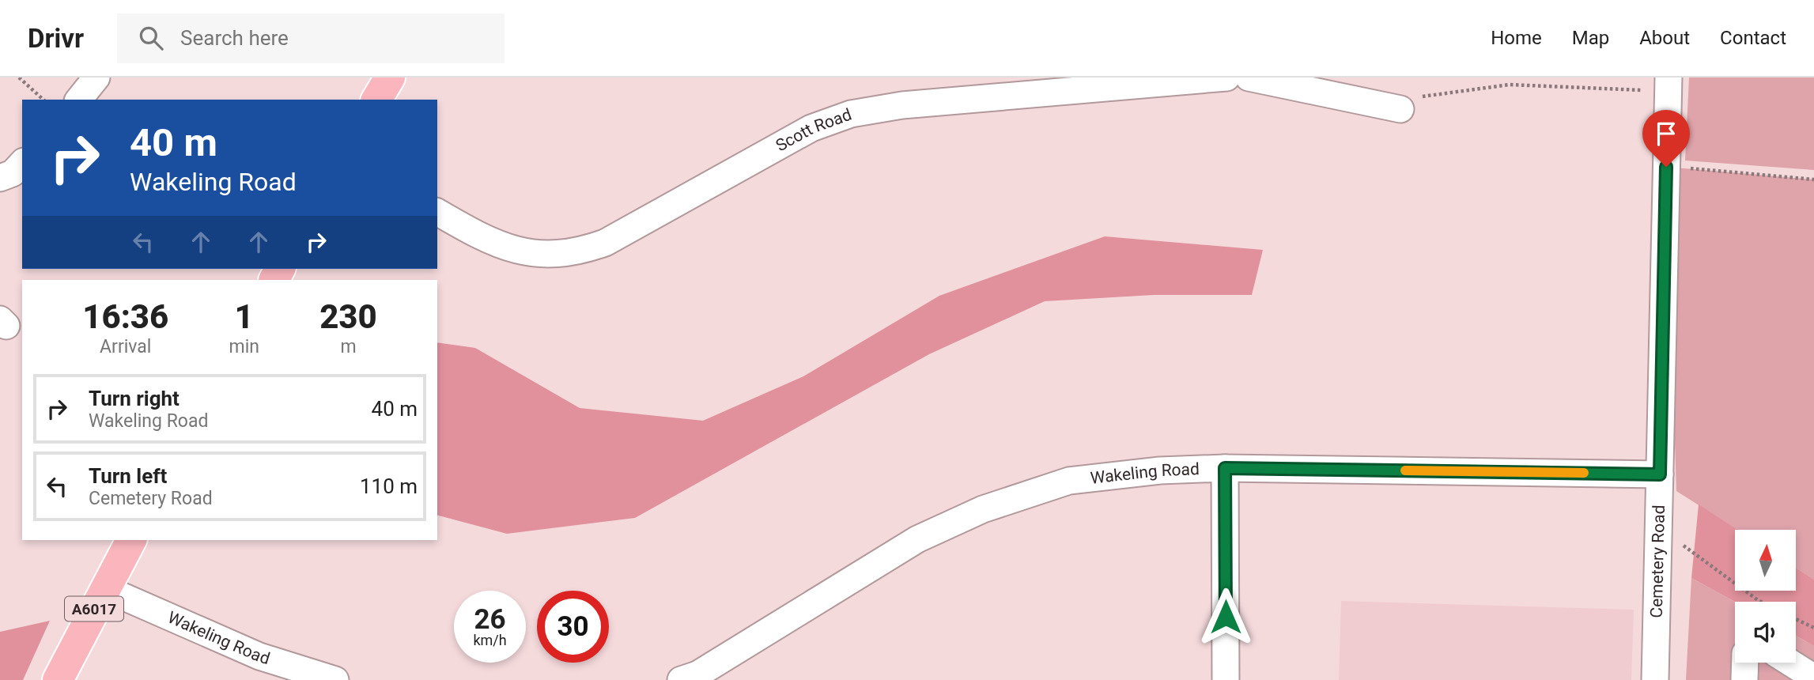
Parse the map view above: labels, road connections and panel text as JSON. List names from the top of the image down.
{
  "streets": {
    "highway": ["A6017"],
    "street": ["Scott Road", "Wakeling Road", "Cemetery Road"]
  },
  "crossings": [
    ["Wakeling Road", "Cemetery Road"],
    ["Wakeling Road", "A6017"]
  ],
  "north": "top",
  "page": {
    "header": "Drivr",
    "search": "Search here",
    "nav": [
      "Home",
      "Map",
      "About",
      "Contact"
    ],
    "turn": ["40 m", "Wakeling Road"],
    "eta": [
      "16:36",
      "Arrival",
      "1",
      "min",
      "230",
      "m"
    ],
    "list": [
      {
        "name": "Turn right",
        "note": "Wakeling Road",
        "value": "40 m"
      },
      {
        "name": "Turn left",
        "note": "Cemetery Road",
        "value": "110 m"
      }
    ],
    "speed": "26 km/h",
    "limit": "30"
  }
}
